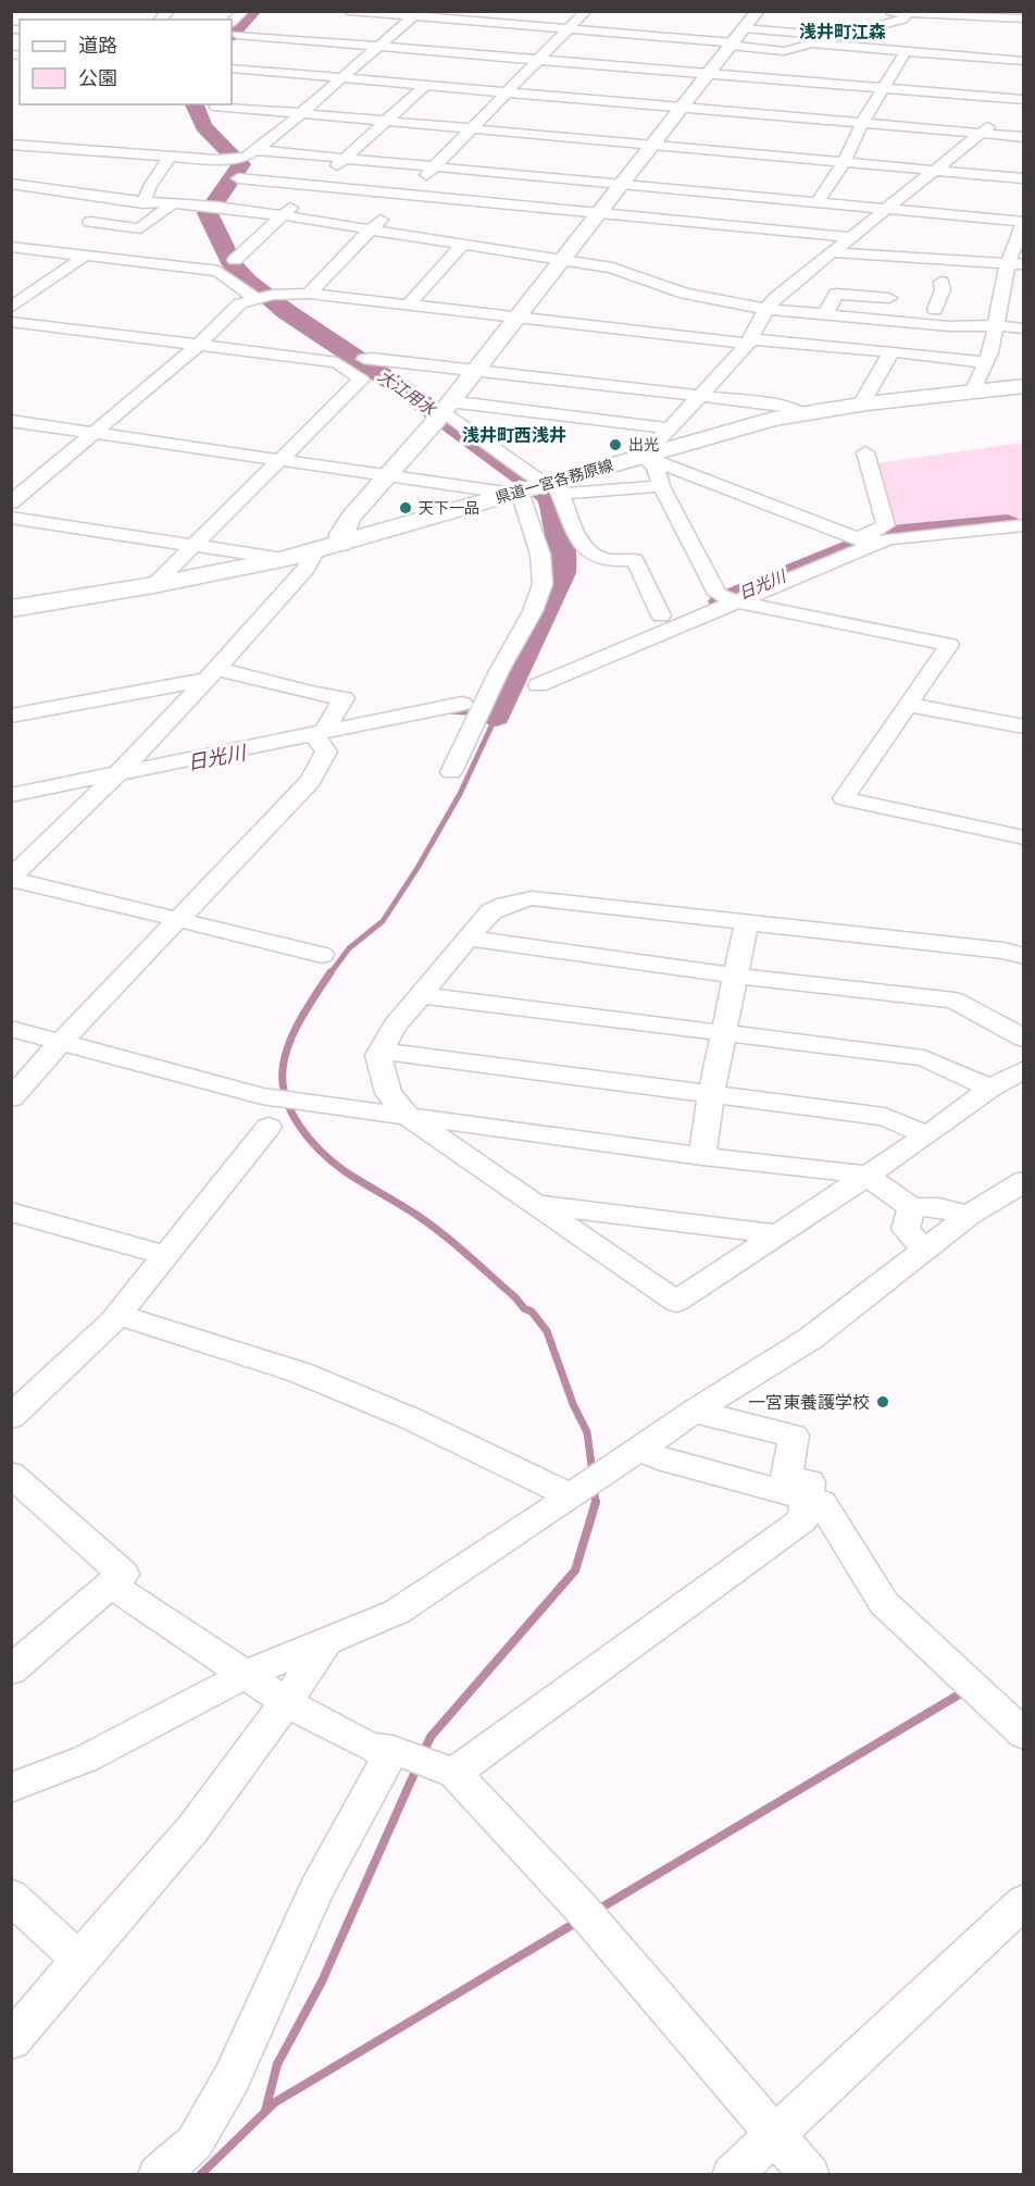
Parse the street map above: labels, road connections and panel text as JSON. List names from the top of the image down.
{
  "streets": {
    "main road": ["県道一宮各務原線"]
  },
  "districts": ["浅井町江森", "浅井町西浅井"],
  "water": ["大江用水", "日光川"],
  "places": ["出光", "天下一品", "一宮東養護学校"],
  "legend": ["道路", "公園"]
}
